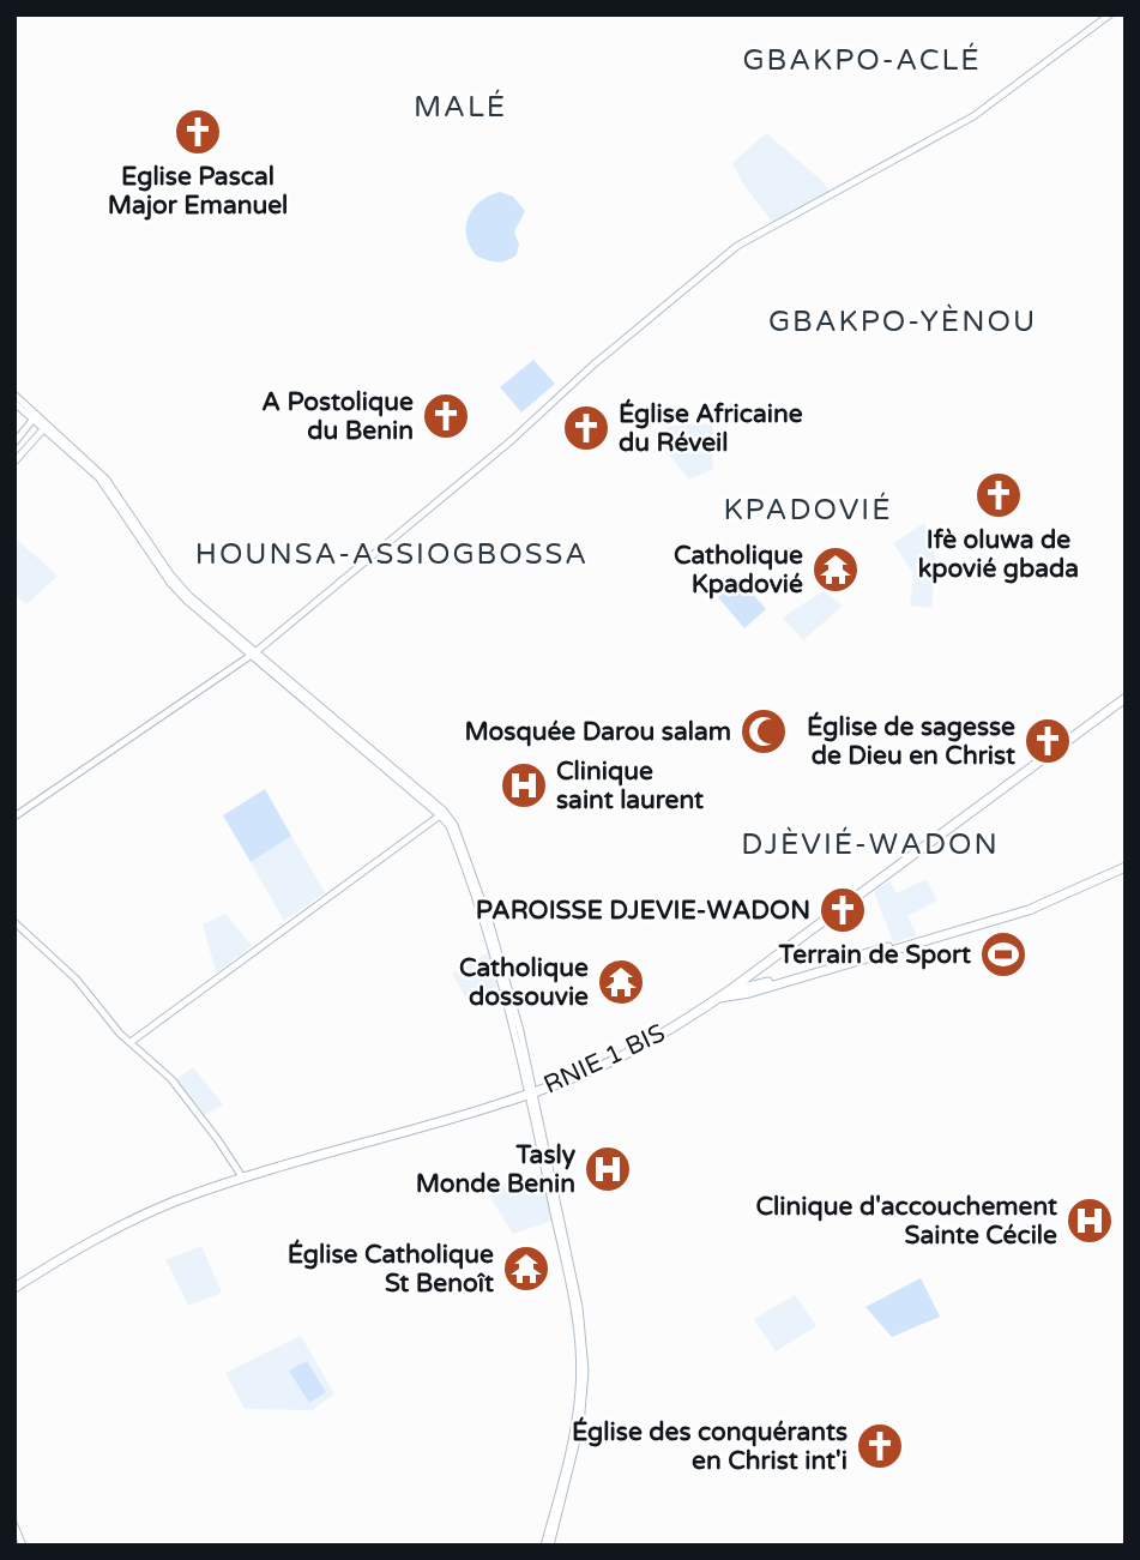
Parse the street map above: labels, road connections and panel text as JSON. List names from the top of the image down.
{
  "streets": {
    "main road": ["RNIE 1 BIS"]
  },
  "districts": [
    "GBAKPO-ACLÉ",
    "MALÉ",
    "GBAKPO-YÈNOU",
    "KPADOVIÉ",
    "HOUNSA-ASSIOGBOSSA",
    "DJÈVIÉ-WADON"
  ],
  "places": {
    "church": [
      "Eglise Pascal Major Emanuel",
      "A Postolique du Benin",
      "Église Africaine du Réveil",
      "Ifè oluwa de kpovié gbada",
      "Église de sagesse de Dieu en Christ",
      "PAROISSE DJEVIE-WADON",
      "Église des conquérants en Christ int'i"
    ],
    "temple": ["Catholique Kpadovié", "Catholique dossouvie", "Église Catholique St Benoît"],
    "mosque": ["Mosquée Darou salam"],
    "hospital": ["Clinique saint laurent", "Tasly Monde Benin", "Clinique d'accouchement Sainte Cécile"],
    "sports": ["Terrain de Sport"]
  }
}
